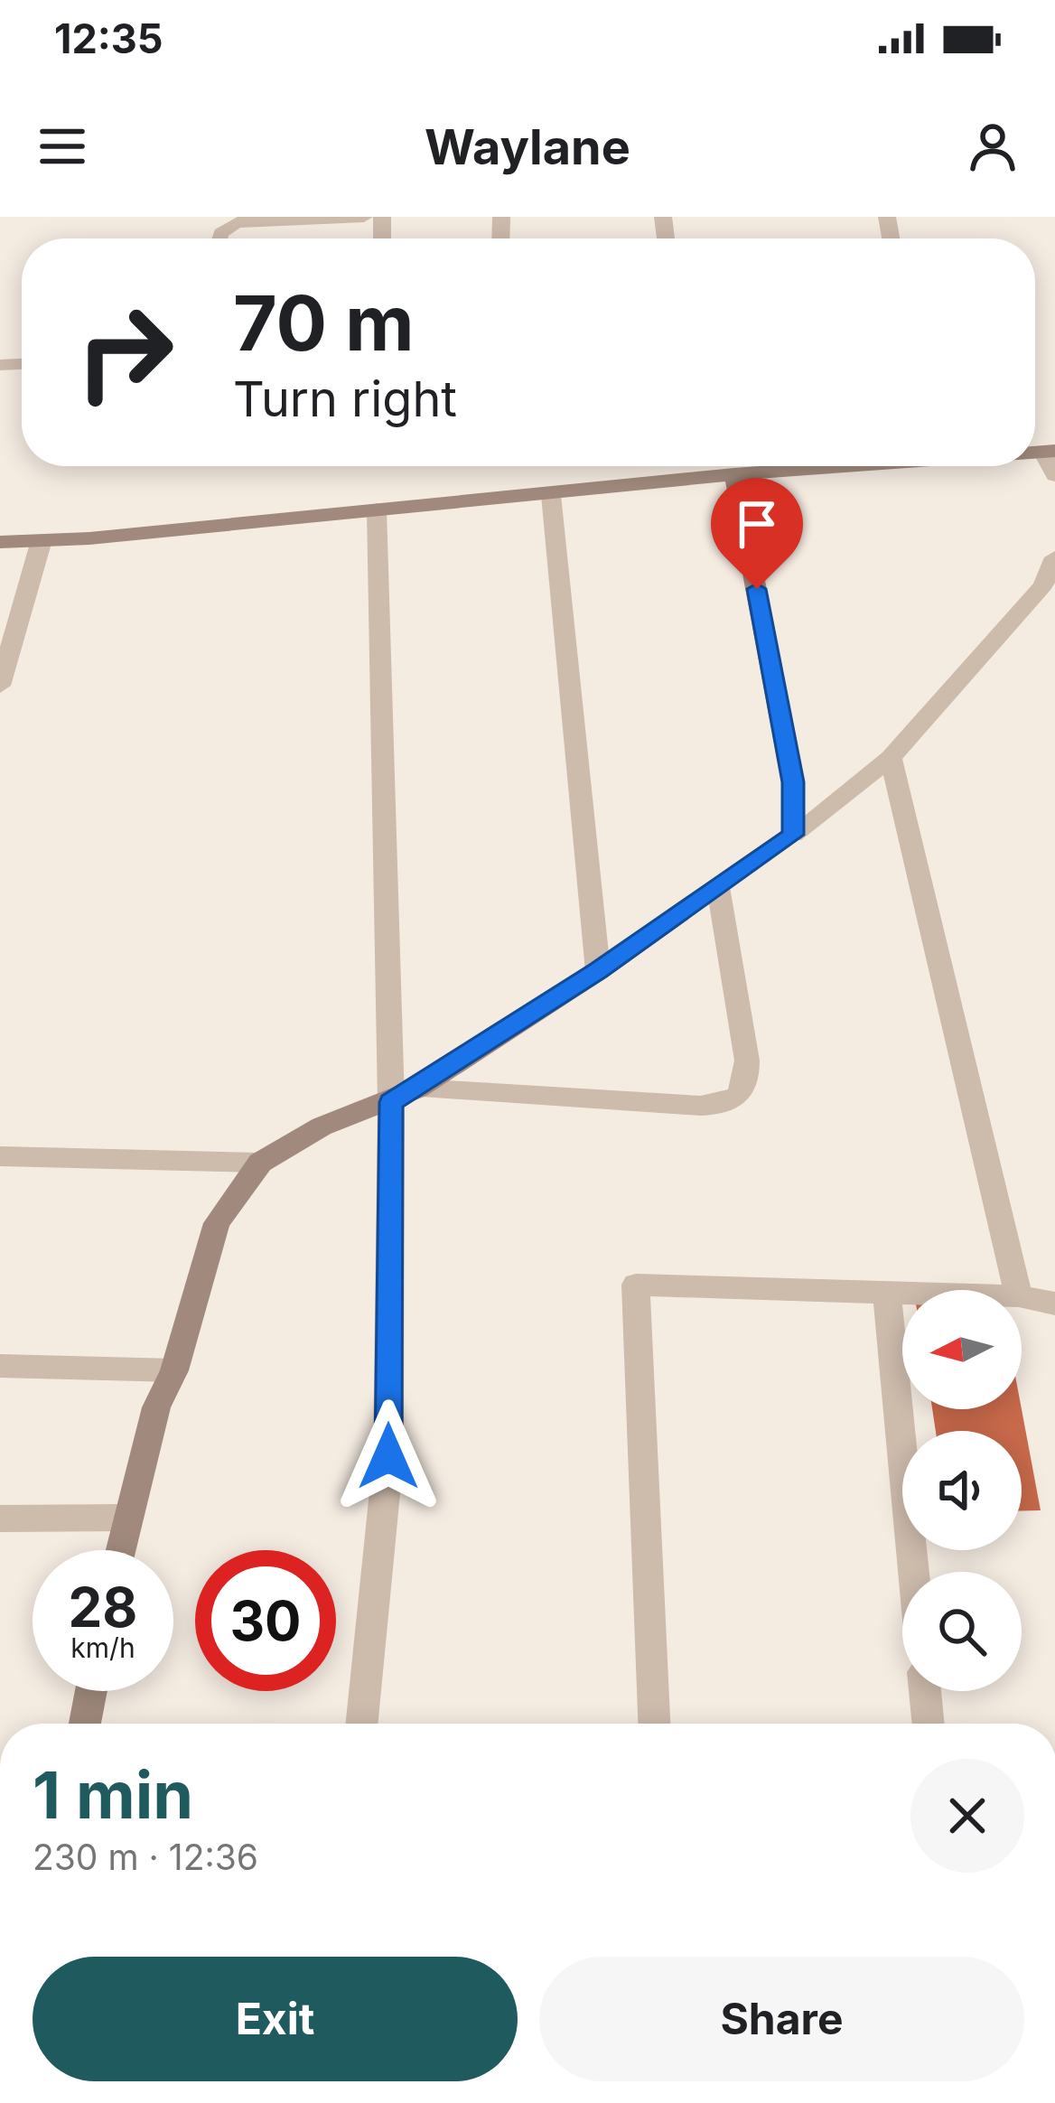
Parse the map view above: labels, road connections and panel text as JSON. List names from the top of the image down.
{
  "north": "left",
  "page": {
    "status": "12:35",
    "header": "Waylane",
    "turn": ["70 m", "Turn right"],
    "speed": "28 km/h",
    "limit": "30",
    "heading": ["1 min", "230 m · 12:36"],
    "buttons": ["Exit", "Share"]
  }
}
